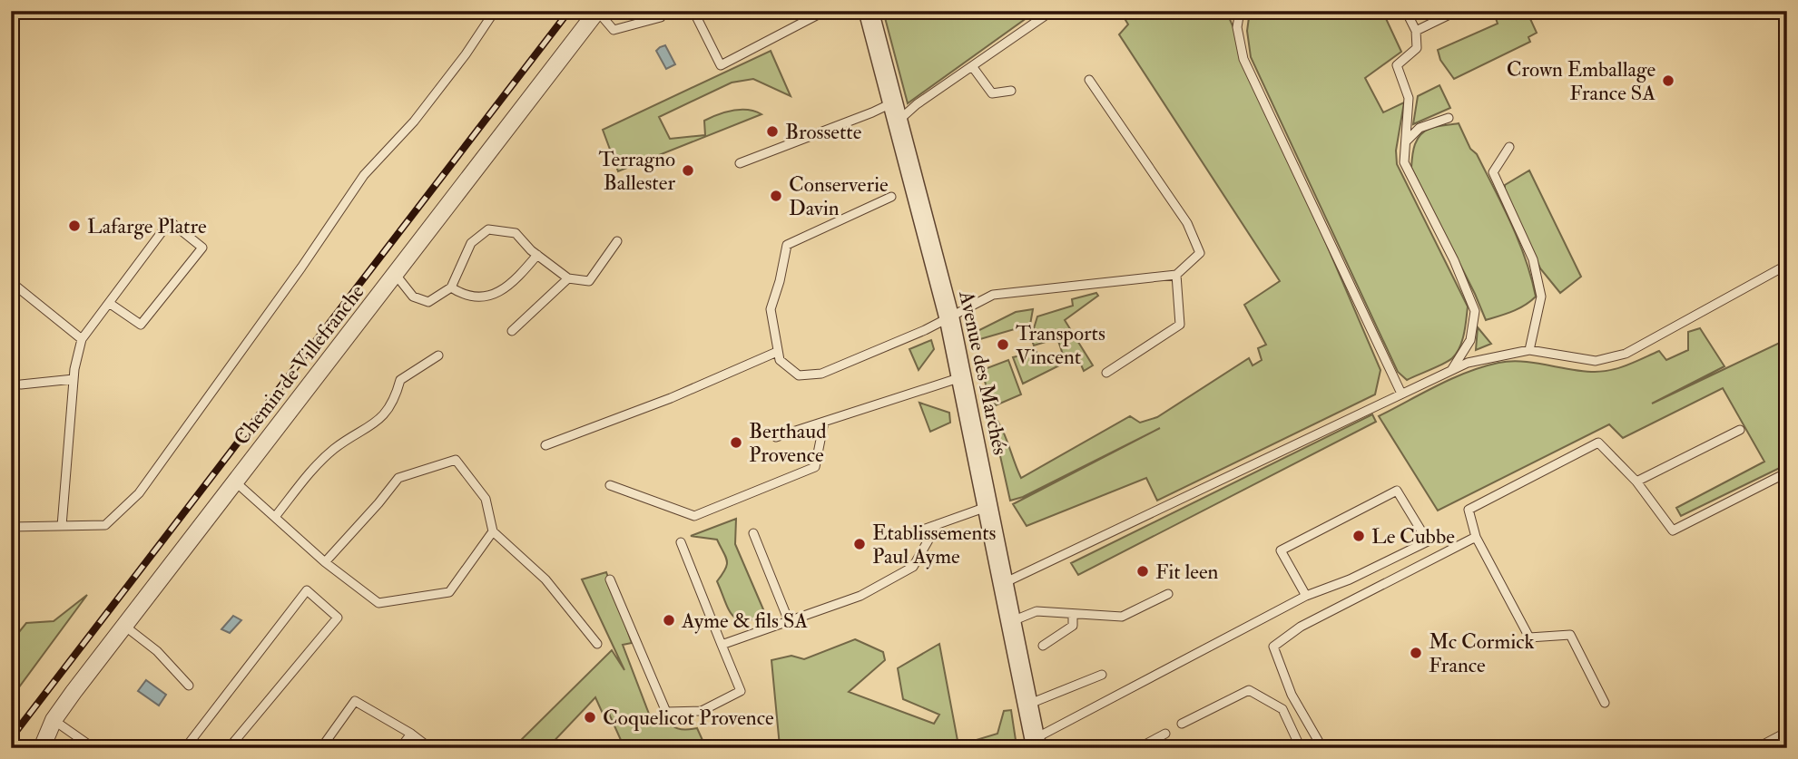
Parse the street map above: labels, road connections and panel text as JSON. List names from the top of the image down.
{
  "streets": {
    "street": ["Chemin de Villefranche", "Avenue des Marchés"]
  },
  "places": [
    "Crown Emballage France SA",
    "Brossette",
    "Terragno Ballester",
    "Conserverie Davin",
    "Lafarge Platre",
    "Transports Vincent",
    "Berthaud Provence",
    "Le Cubbe",
    "Etablissements Paul Ayme",
    "Fit leen",
    "Ayme & fils SA",
    "Mc Cormick France",
    "Coquelicot Provence"
  ]
}
